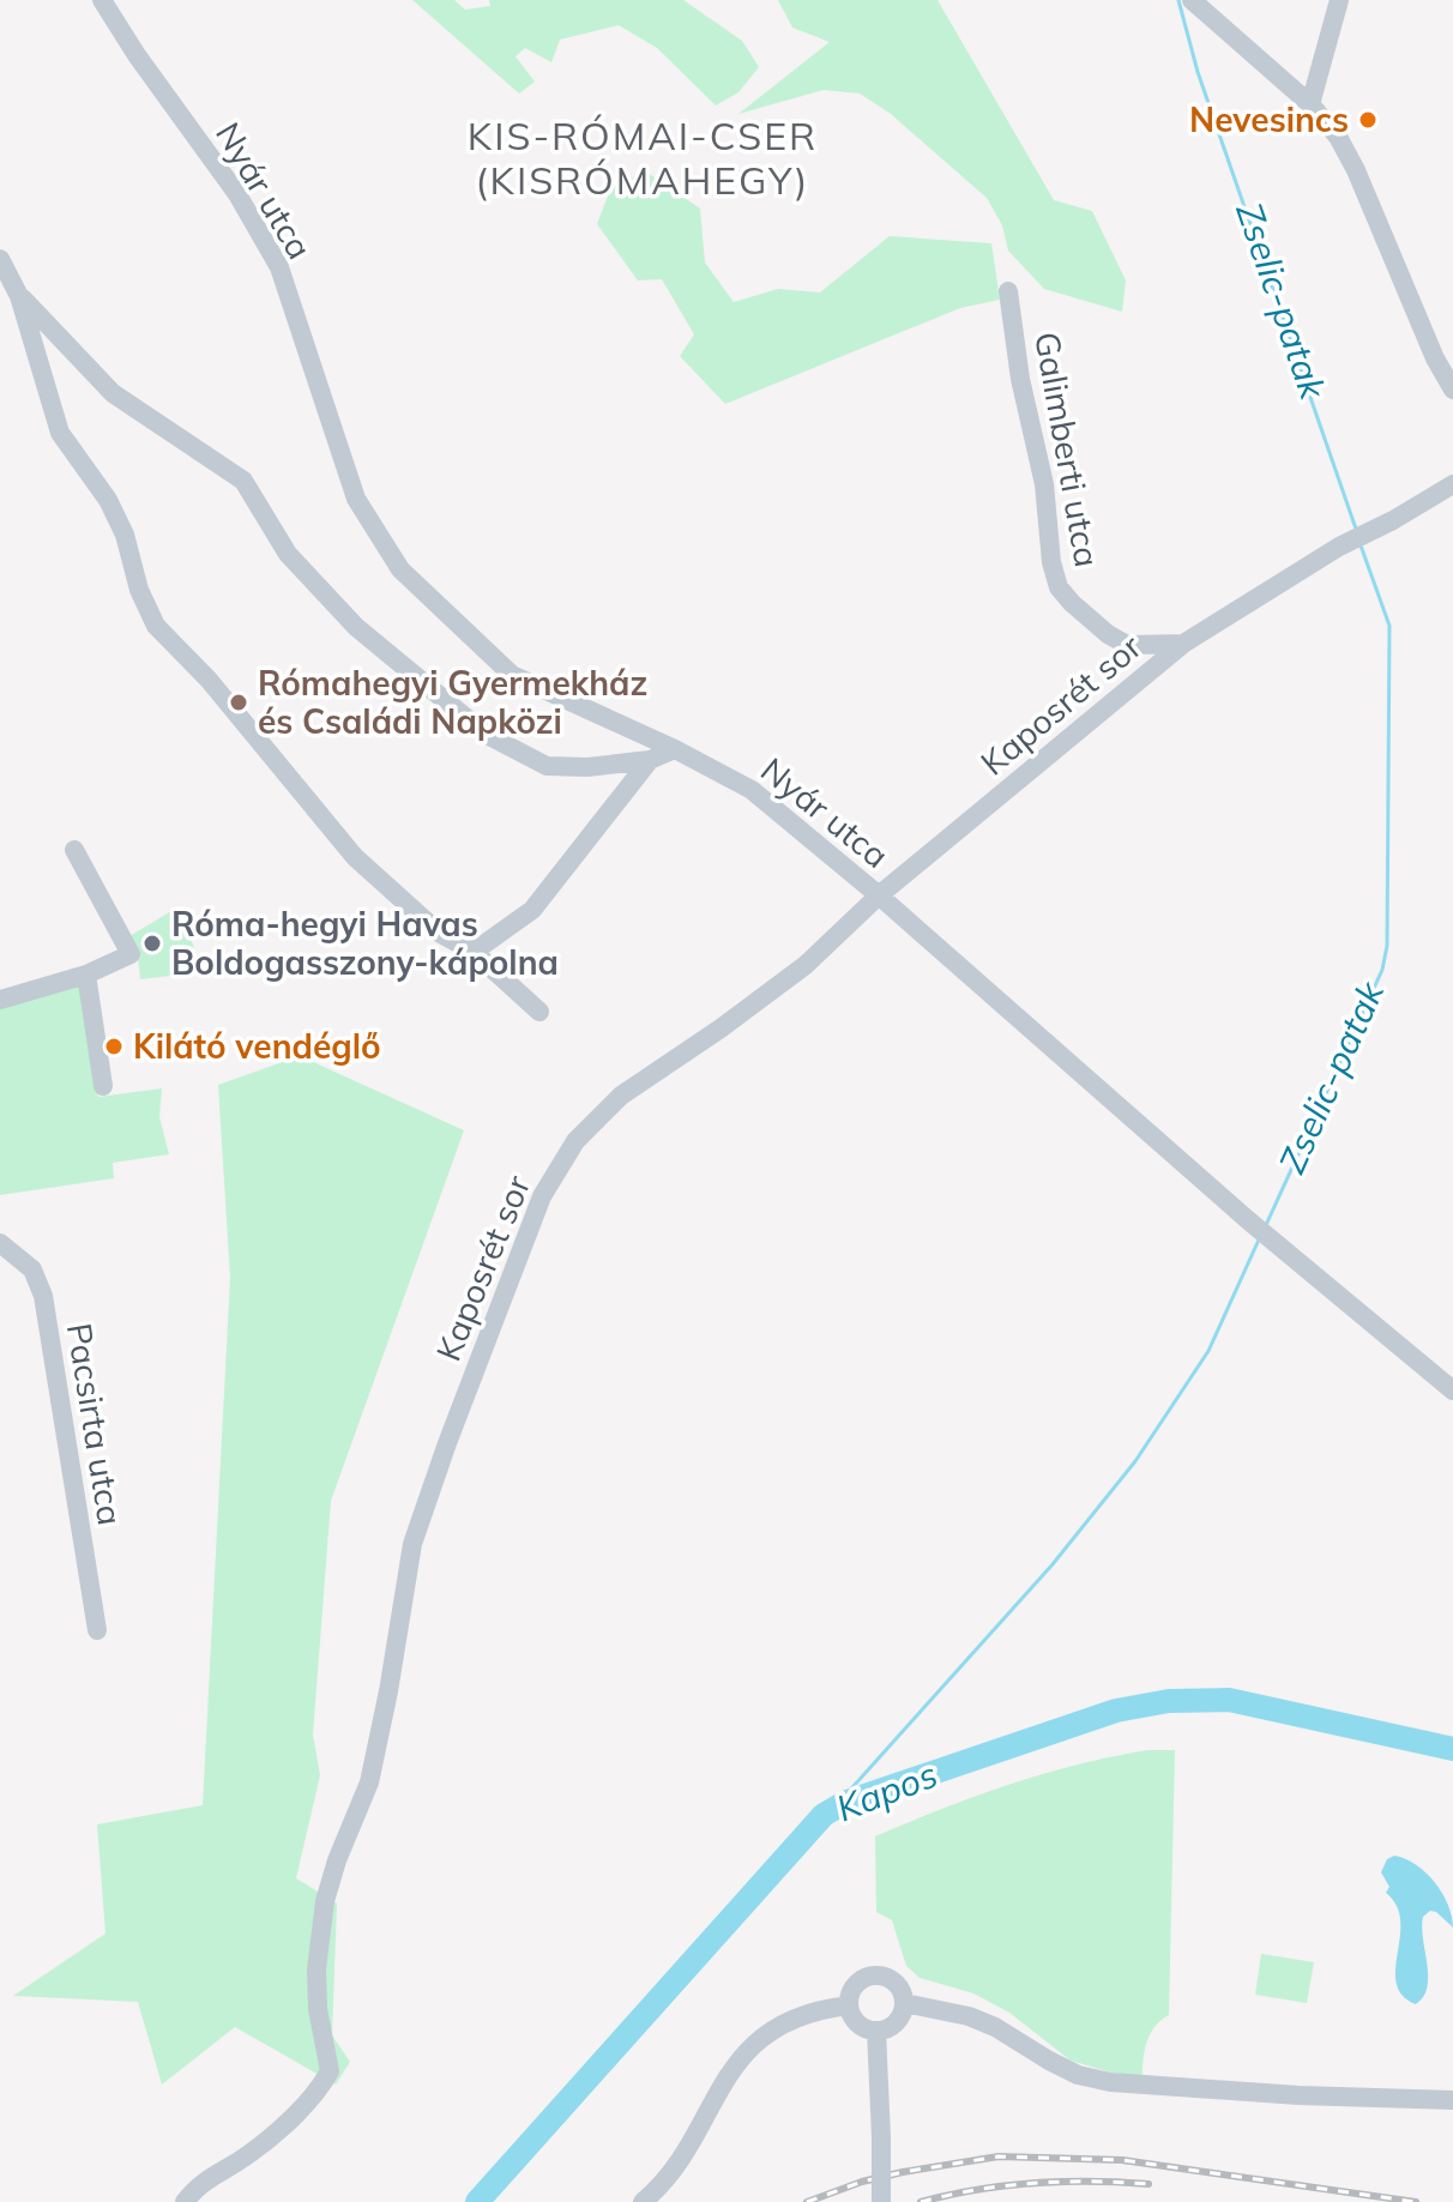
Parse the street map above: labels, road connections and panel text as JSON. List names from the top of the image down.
{
  "streets": {
    "street": [
      "Nyár utca",
      "Galimberti utca",
      "Kaposrét sor",
      "Pacsirta utca"
    ]
  },
  "crossings": [
    ["Nyár utca", "Kaposrét sor"],
    ["Galimberti utca", "Kaposrét sor"]
  ],
  "districts": ["KIS-RÓMAI-CSER (KISRÓMAHEGY)"],
  "water": ["Zselic-patak", "Kapos"],
  "places": [
    "Nevesincs",
    "Rómahegyi Gyermekház és Családi Napközi",
    "Róma-hegyi Havas Boldogasszony-kápolna",
    "Kilátó vendéglő"
  ]
}
